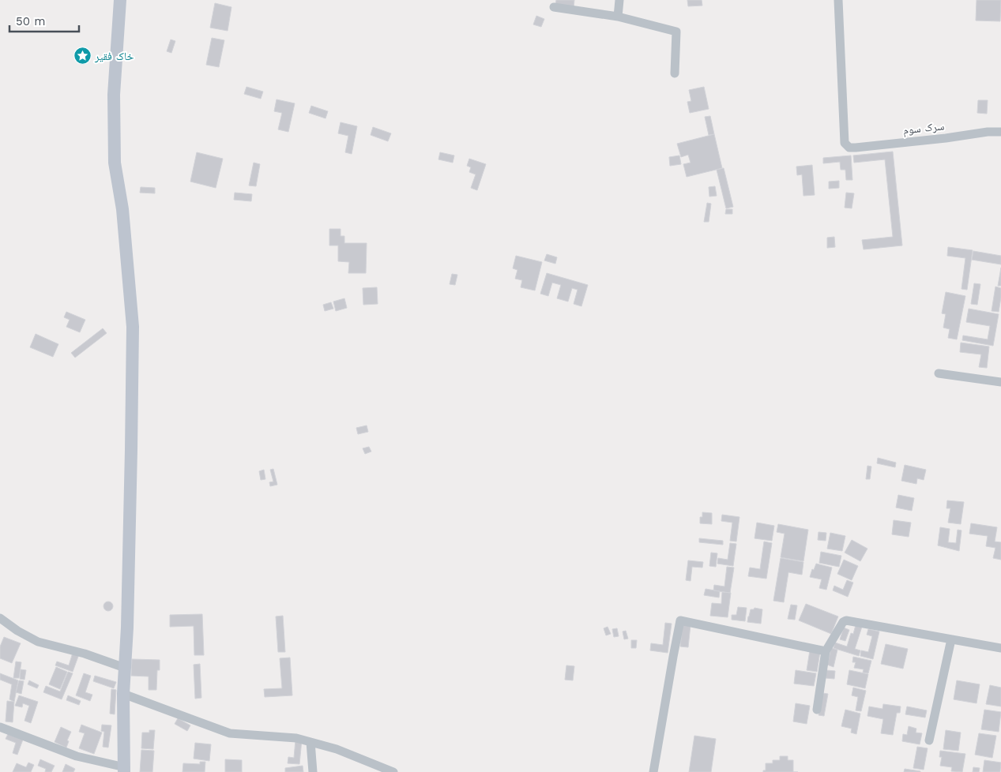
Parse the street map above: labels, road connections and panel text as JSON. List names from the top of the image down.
{
  "streets": {
    "street": ["سرک سوم"]
  },
  "places": {
    "place": ["خاک فقیر"]
  },
  "scale_bar": "50 m"
}
